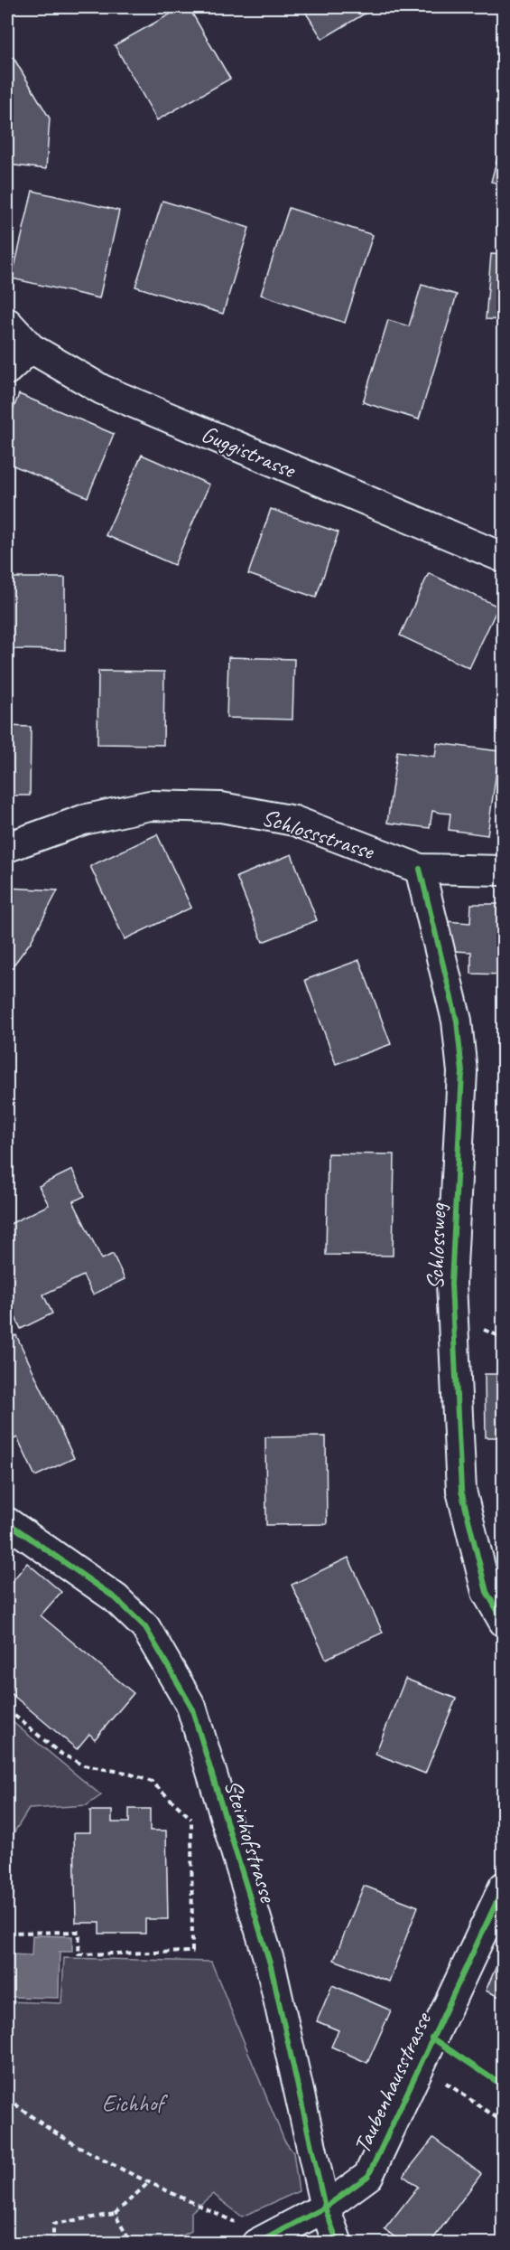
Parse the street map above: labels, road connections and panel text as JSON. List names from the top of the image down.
{
  "streets": {
    "street": [
      "Guggistrasse",
      "Schlossstrasse",
      "Schlossweg",
      "Steinhofstrasse",
      "Taubenhausstrasse"
    ]
  },
  "crossings": [
    ["Schlossstrasse", "Schlossweg"],
    ["Steinhofstrasse", "Taubenhausstrasse"]
  ],
  "parks": ["Eichhof"]
}
